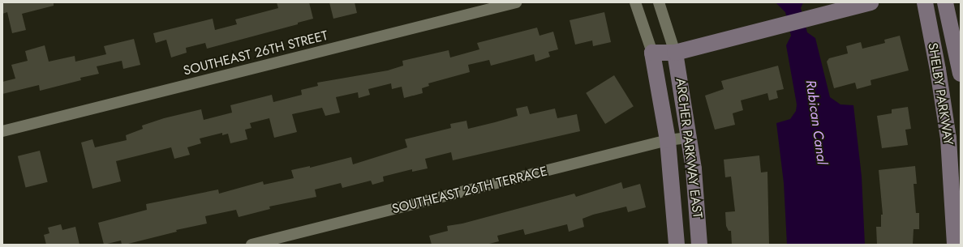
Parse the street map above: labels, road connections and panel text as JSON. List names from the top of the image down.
{
  "streets": {
    "street": [
      "SOUTHEAST 26TH STREET",
      "SHELBY PARKWAY",
      "ARCHER PARKWAY EAST",
      "SOUTHEAST 26TH TERRACE"
    ]
  },
  "crossings": [
    ["ARCHER PARKWAY EAST", "SOUTHEAST 26TH TERRACE"]
  ],
  "water": ["Rubican Canal"]
}
